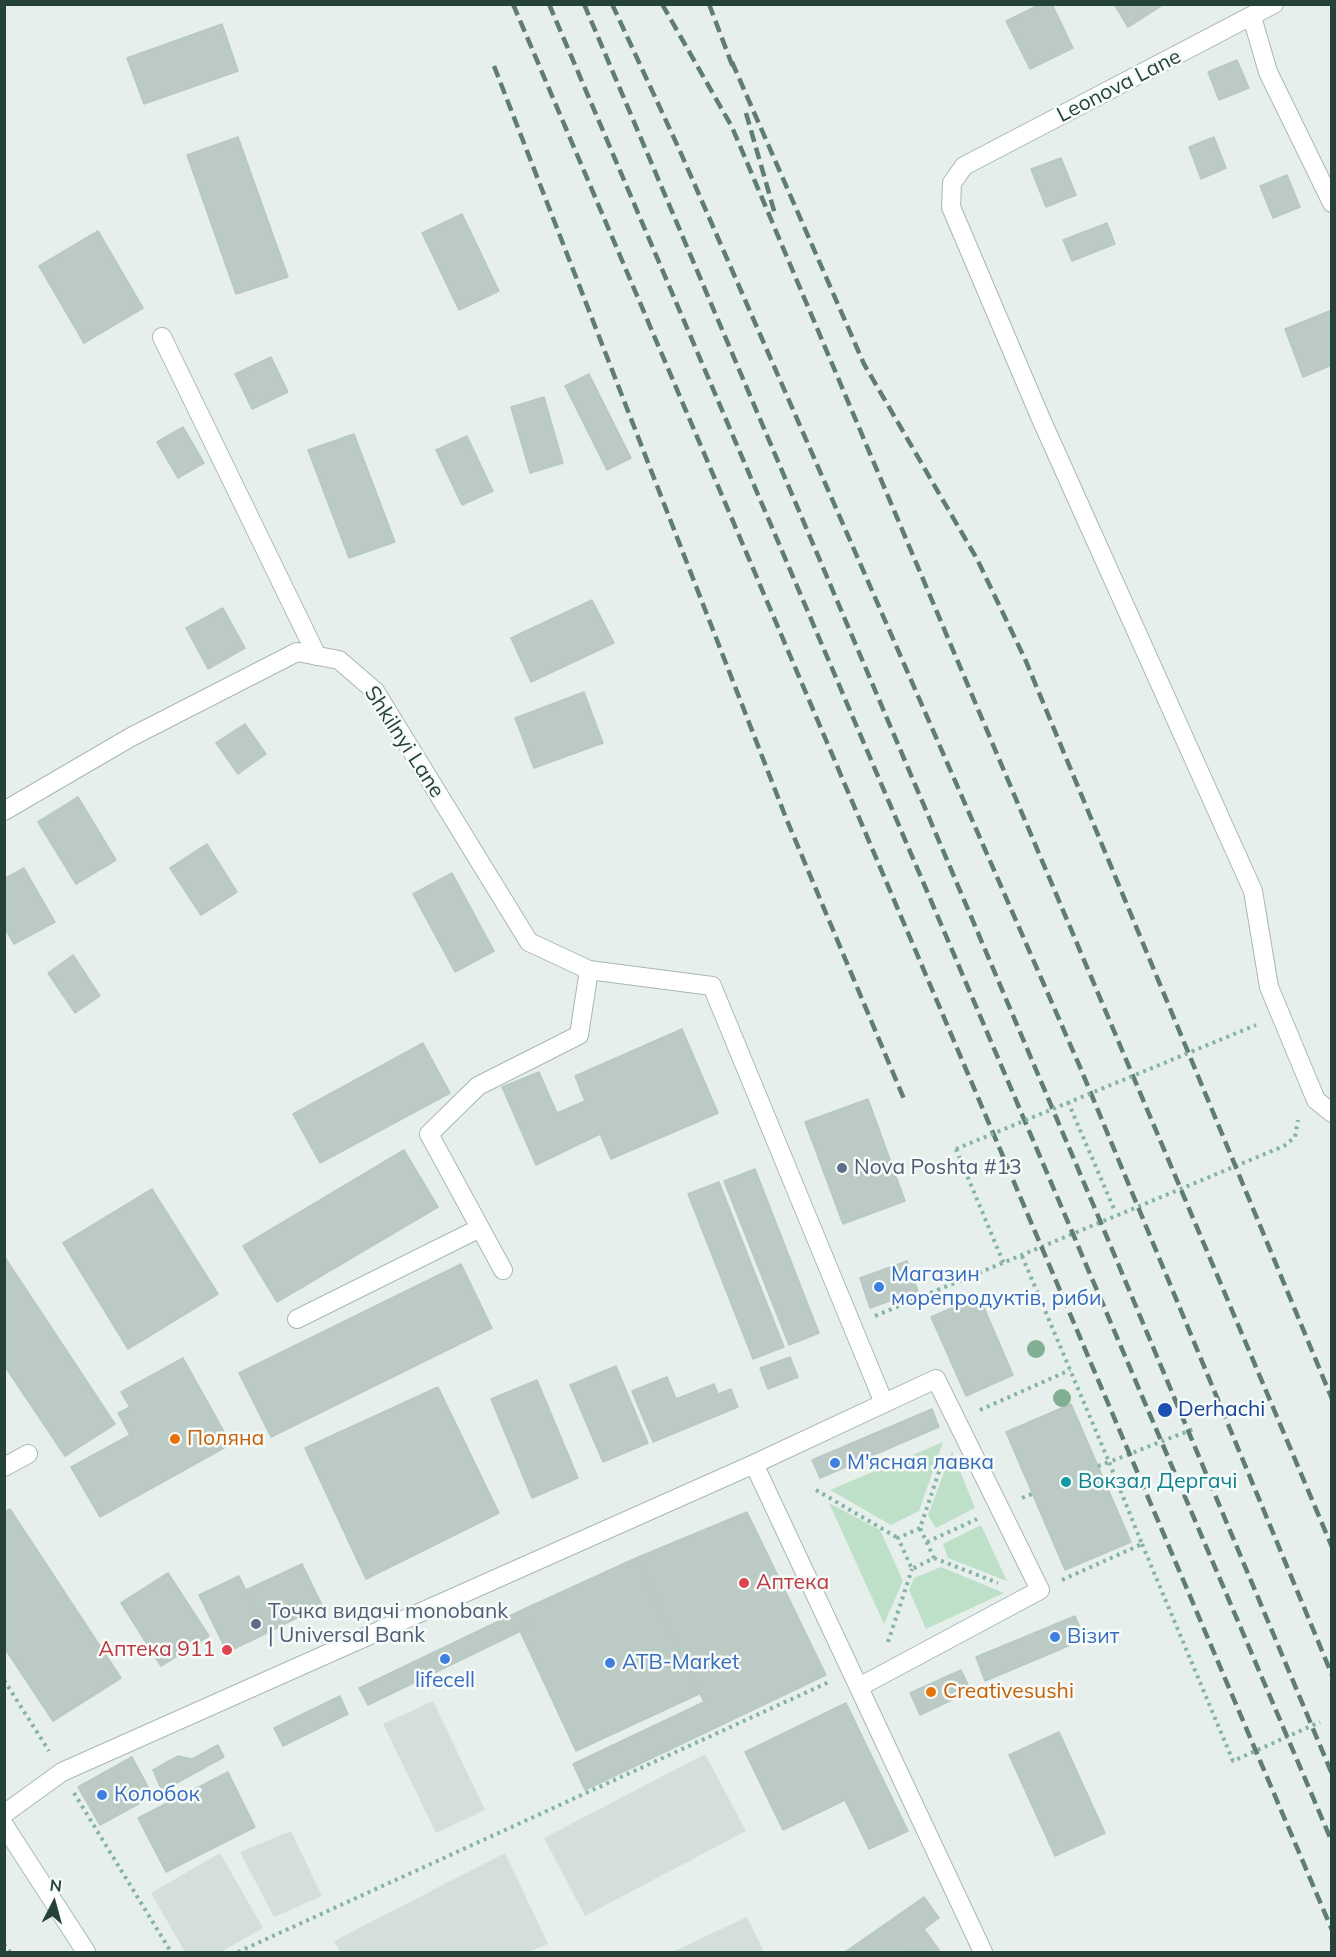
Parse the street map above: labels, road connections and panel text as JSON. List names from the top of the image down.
{
  "streets": {
    "street": ["Leonova Lane", "Shkilnyi Lane"]
  },
  "places": [
    "Nova Poshta #13",
    "Магазин морепродуктів, риби",
    "Derhachi",
    "Поляна",
    "М'ясная лавка",
    "Вокзал Дергачі",
    "Аптека",
    "Точка видачі monobank | Universal Bank",
    "Візит",
    "Аптека 911",
    "lifecell",
    "ATB-Market",
    "Creativesushi",
    "Колобок"
  ],
  "north": "top"
}
